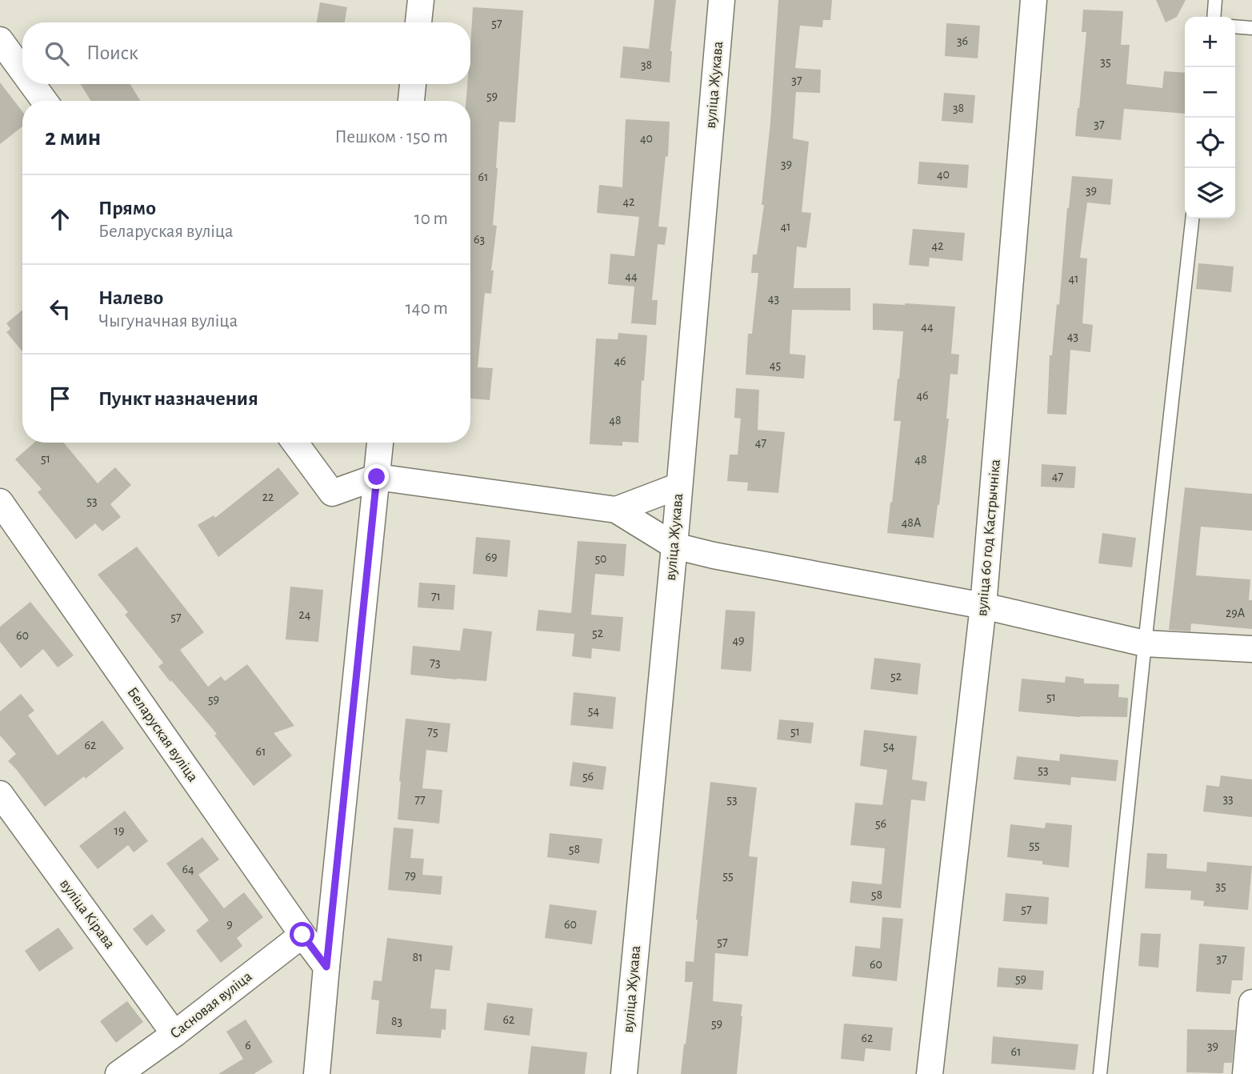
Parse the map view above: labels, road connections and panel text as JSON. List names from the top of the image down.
{
  "streets": {
    "street": [
      "вуліца Жукава",
      "вуліца 60 год Кастрычніка",
      "Беларуская вуліца",
      "вуліца Кірава",
      "Сасновая вуліца"
    ]
  },
  "crossings": [
    ["Беларуская вуліца", "Сасновая вуліца"],
    ["вуліца Кірава", "Сасновая вуліца"]
  ],
  "house_numbers": [
    "57",
    "36",
    "35",
    "38",
    "37",
    "59",
    "38",
    "37",
    "40",
    "39",
    "40",
    "61",
    "39",
    "42",
    "41",
    "63",
    "42",
    "44",
    "41",
    "43",
    "44",
    "43",
    "46",
    "45",
    "46",
    "48",
    "47",
    "51",
    "48",
    "47",
    "22",
    "53",
    "48А",
    "69",
    "50",
    "71",
    "29А",
    "24",
    "57",
    "52",
    "60",
    "49",
    "73",
    "52",
    "51",
    "59",
    "54",
    "75",
    "51",
    "62",
    "54",
    "61",
    "53",
    "56",
    "33",
    "77",
    "53",
    "56",
    "19",
    "55",
    "58",
    "64",
    "79",
    "55",
    "35",
    "58",
    "57",
    "9",
    "60",
    "57",
    "81",
    "37",
    "60",
    "59",
    "62",
    "83",
    "59",
    "62",
    "6",
    "39",
    "61"
  ],
  "page": {
    "map_buttons": ["+", "−"],
    "search": "Поиск",
    "heading": ["2 мин", "Пешком · 150 m"],
    "list": [
      ["Прямо", "Беларуская вуліца", "10 m"],
      ["Налево", "Чыгуначная вуліца", "140 m"],
      "Пункт назначения"
    ]
  }
}
